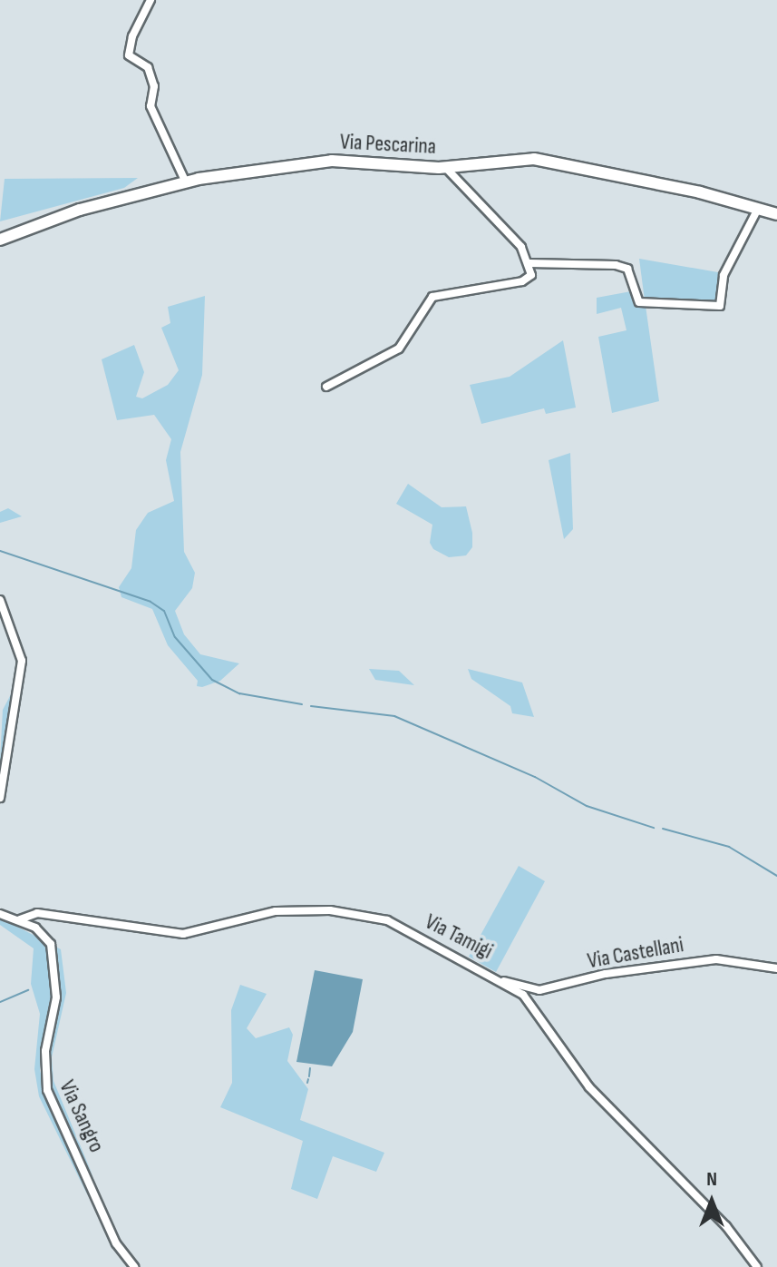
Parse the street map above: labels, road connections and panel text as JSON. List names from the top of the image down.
{
  "streets": {
    "street": [
      "Via Pescarina",
      "Via Tamigi",
      "Via Castellani",
      "Via Sangro"
    ]
  },
  "crossings": [
    ["Via Tamigi", "Via Castellani"],
    ["Via Tamigi", "Via Sangro"]
  ],
  "north": "top"
}
